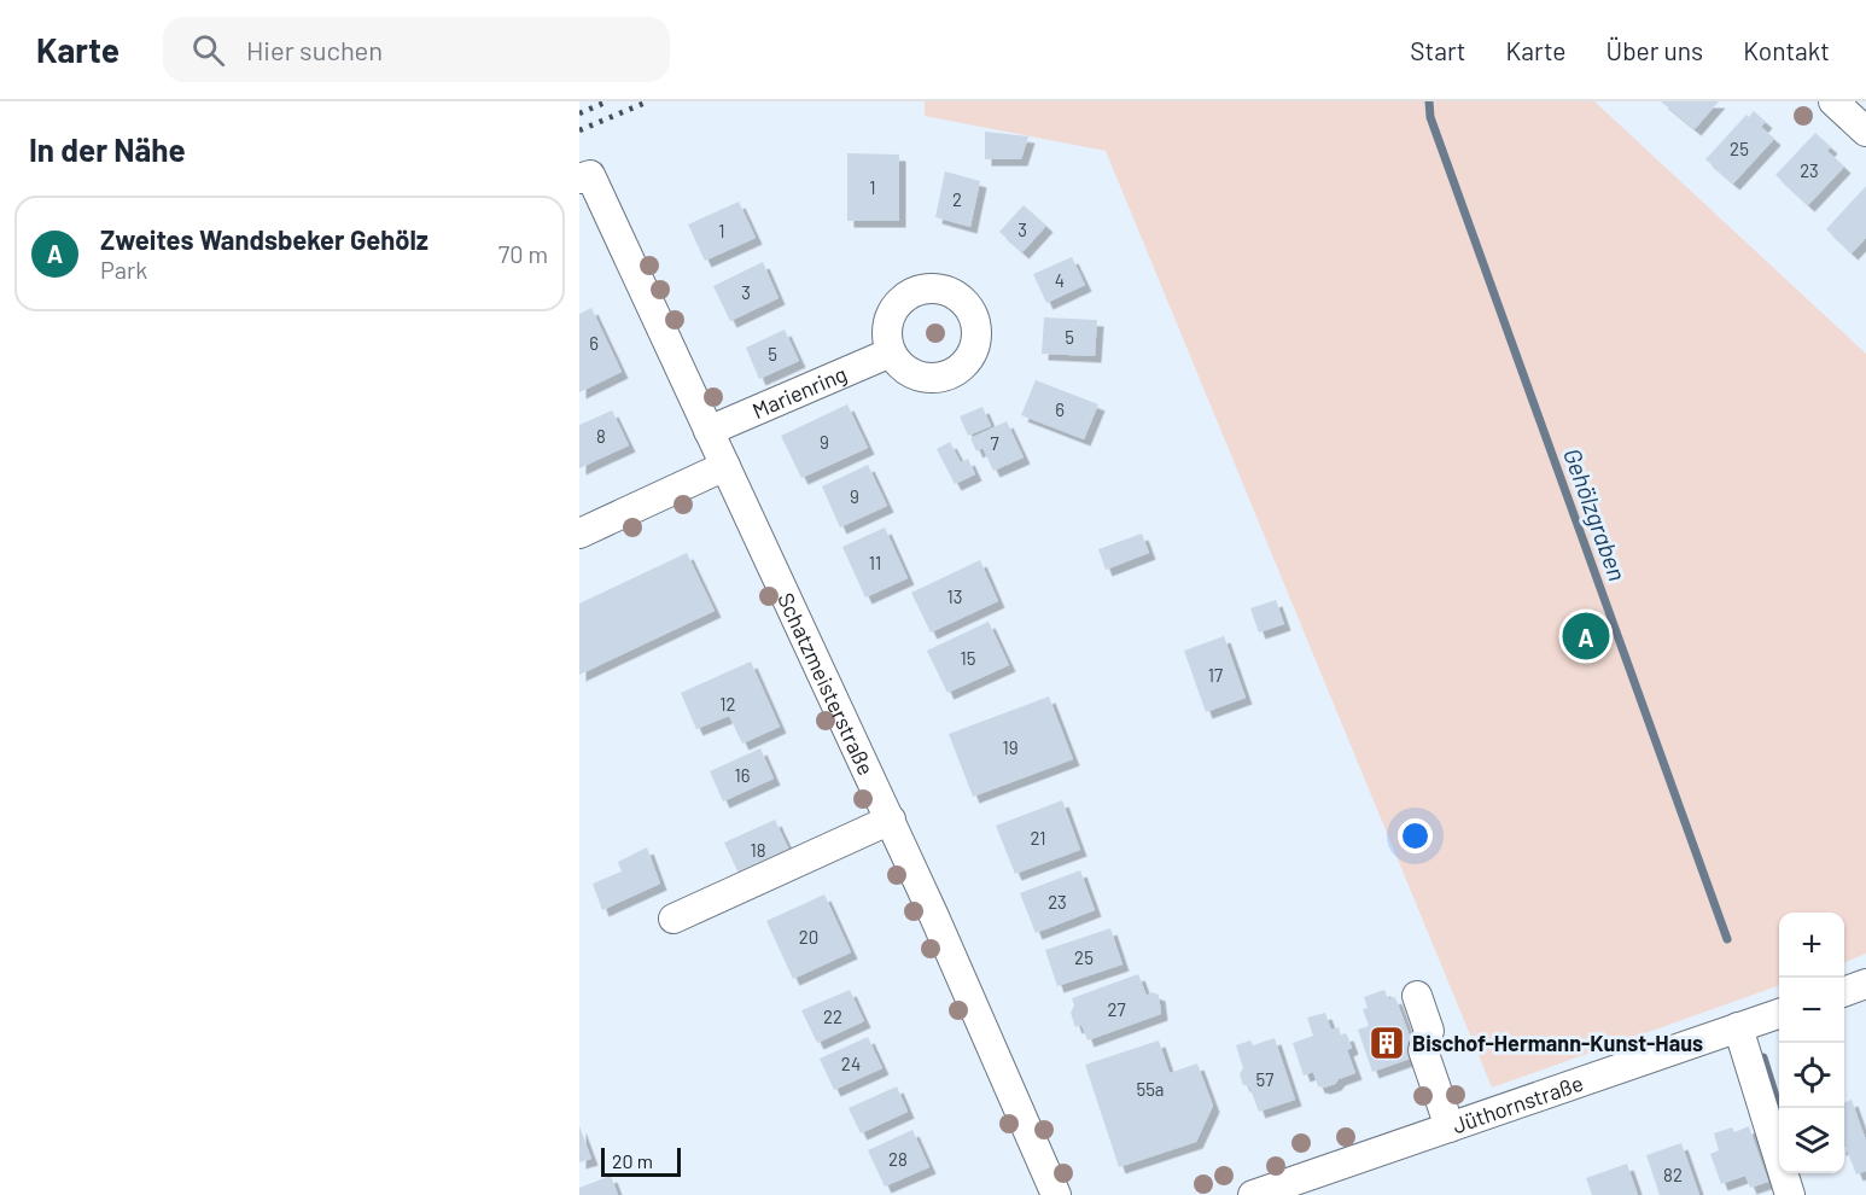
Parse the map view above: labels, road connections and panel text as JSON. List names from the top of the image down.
{
  "streets": {
    "street": ["Marienring", "Schatzmeisterstraße", "Jüthornstraße"]
  },
  "crossings": [
    ["Marienring", "Schatzmeisterstraße"]
  ],
  "water": ["Gehölzgraben"],
  "places": {
    "building": ["Bischof-Hermann-Kunst-Haus"]
  },
  "house_numbers": [
    "25",
    "23",
    "1",
    "2",
    "3",
    "1",
    "4",
    "3",
    "5",
    "6",
    "5",
    "6",
    "8",
    "9",
    "7",
    "9",
    "11",
    "13",
    "15",
    "17",
    "12",
    "19",
    "16",
    "21",
    "18",
    "23",
    "20",
    "25",
    "27",
    "22",
    "24",
    "57",
    "55a",
    "28",
    "82"
  ],
  "scale_bar": "20 m",
  "page": {
    "header": "Karte",
    "search": "Hier suchen",
    "nav": [
      "Start",
      "Karte",
      "Über uns",
      "Kontakt"
    ],
    "heading": "In der Nähe",
    "list": [
      {
        "mark": "A",
        "name": "Zweites Wandsbeker Gehölz",
        "note": "Park",
        "value": "70 m"
      }
    ],
    "pins": "A",
    "map_buttons": ["+", "−"],
    "scale": "20 m"
  }
}
